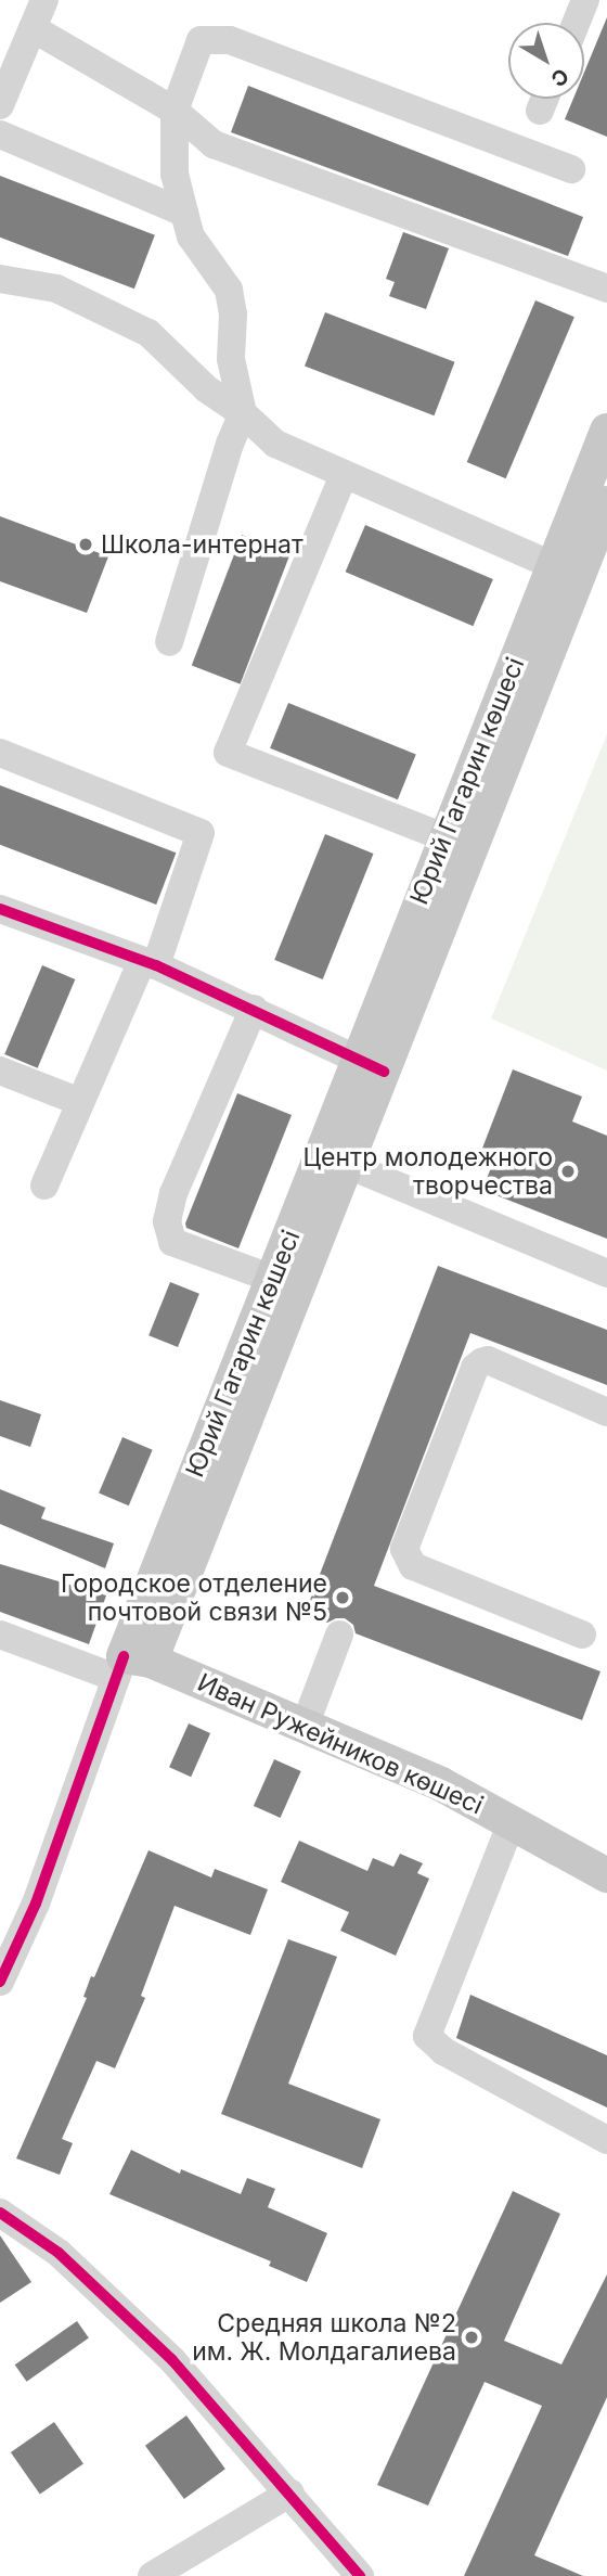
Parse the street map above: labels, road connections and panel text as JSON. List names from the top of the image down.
{
  "streets": {
    "main road": ["Юрий Гагарин көшесі", "Иван Ружейников көшесі"]
  },
  "crossings": [
    ["Юрий Гагарин көшесі", "Иван Ружейников көшесі"]
  ],
  "places": [
    "Школа-интернат",
    "Центр молодежного творчества",
    "Городское отделение почтовой связи №5",
    "Средняя школа №2 им. Ж. Молдагалиева"
  ],
  "north": "bottom right"
}
